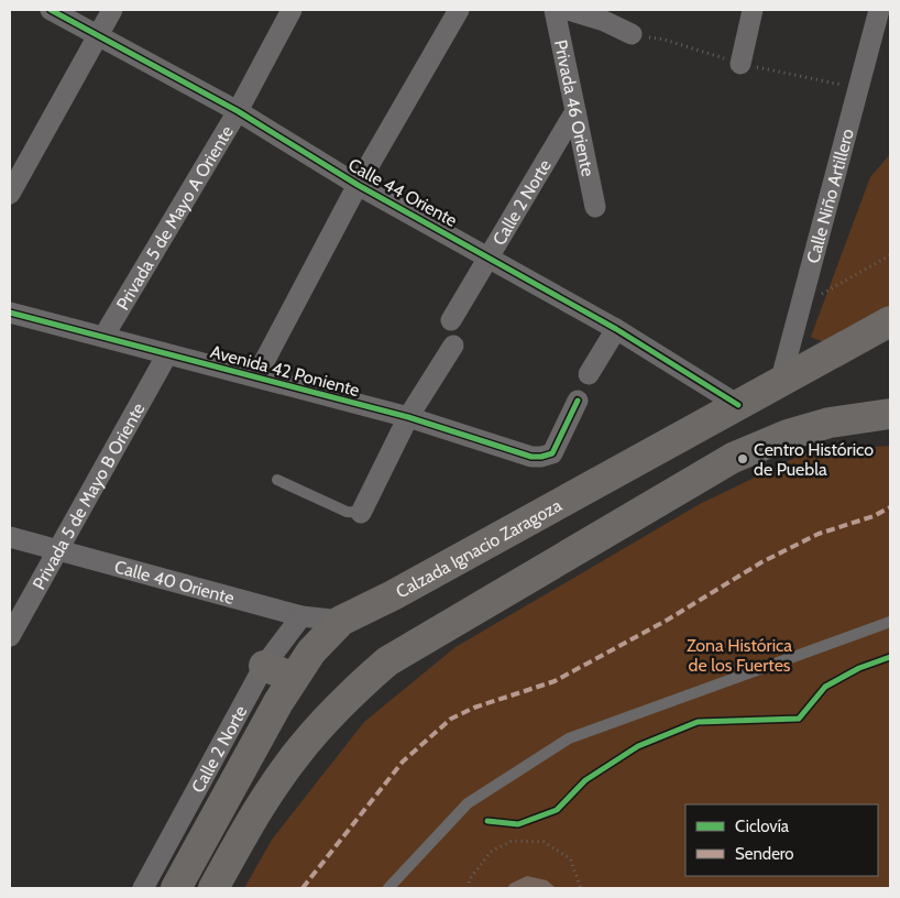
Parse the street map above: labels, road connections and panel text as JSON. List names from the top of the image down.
{
  "streets": {
    "main road": ["Calzada Ignacio Zaragoza"],
    "street": [
      "Privada 46 Oriente",
      "Calle 44 Oriente",
      "Calle Niño Artillero",
      "Calle 2 Norte",
      "Privada 5 de Mayo A Oriente",
      "Avenida 42 Poniente",
      "Privada 5 de Mayo B Oriente",
      "Calle 40 Oriente"
    ]
  },
  "crossings": [
    ["Privada 46 Oriente", "Calle 2 Norte"],
    ["Calle 44 Oriente", "Calle 2 Norte"],
    ["Calle 44 Oriente", "Privada 5 de Mayo A Oriente"],
    ["Calle 44 Oriente", "Calzada Ignacio Zaragoza"],
    ["Calle Niño Artillero", "Calzada Ignacio Zaragoza"],
    ["Calle 2 Norte", "Calle 40 Oriente"],
    ["Privada 5 de Mayo A Oriente", "Avenida 42 Poniente"],
    ["Avenida 42 Poniente", "Privada 5 de Mayo B Oriente"],
    ["Privada 5 de Mayo B Oriente", "Calle 40 Oriente"],
    ["Calzada Ignacio Zaragoza", "Calle 40 Oriente"]
  ],
  "parks": ["Zona Histórica de los Fuertes"],
  "places": ["Centro Histórico de Puebla"],
  "legend": ["Ciclovía", "Sendero"]
}
